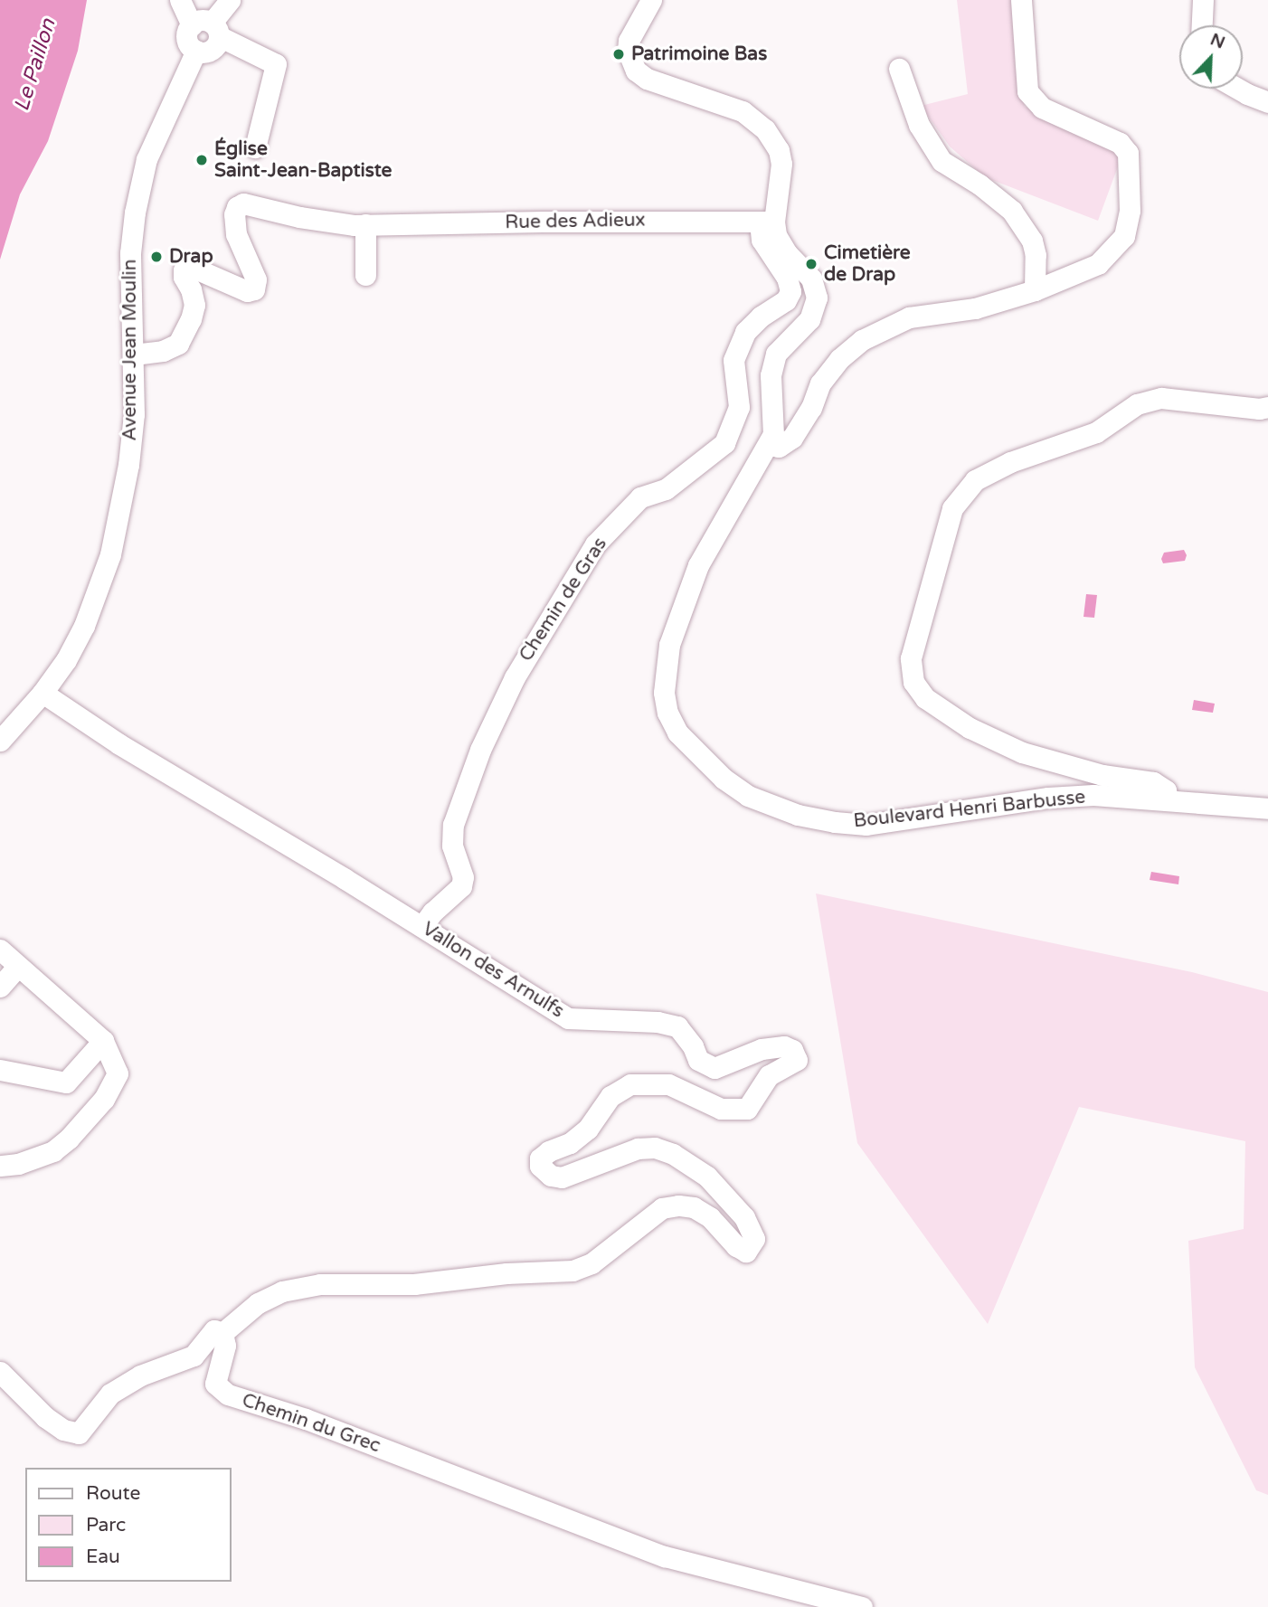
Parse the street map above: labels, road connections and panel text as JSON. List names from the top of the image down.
{
  "streets": {
    "street": [
      "Rue des Adieux",
      "Avenue Jean Moulin",
      "Chemin de Gras",
      "Boulevard Henri Barbusse",
      "Vallon des Arnulfs",
      "Chemin du Grec"
    ]
  },
  "crossings": [
    ["Rue des Adieux", "Avenue Jean Moulin"],
    ["Rue des Adieux", "Chemin de Gras"],
    ["Rue des Adieux", "Boulevard Henri Barbusse"],
    ["Avenue Jean Moulin", "Vallon des Arnulfs"],
    ["Chemin de Gras", "Boulevard Henri Barbusse"],
    ["Chemin de Gras", "Vallon des Arnulfs"],
    ["Vallon des Arnulfs", "Chemin du Grec"]
  ],
  "water": ["Le Paillon"],
  "places": [
    "Patrimoine Bas",
    "Église Saint-Jean-Baptiste",
    "Drap",
    "Cimetière de Drap"
  ],
  "legend": ["Route", "Parc", "Eau"],
  "north": "top right"
}
